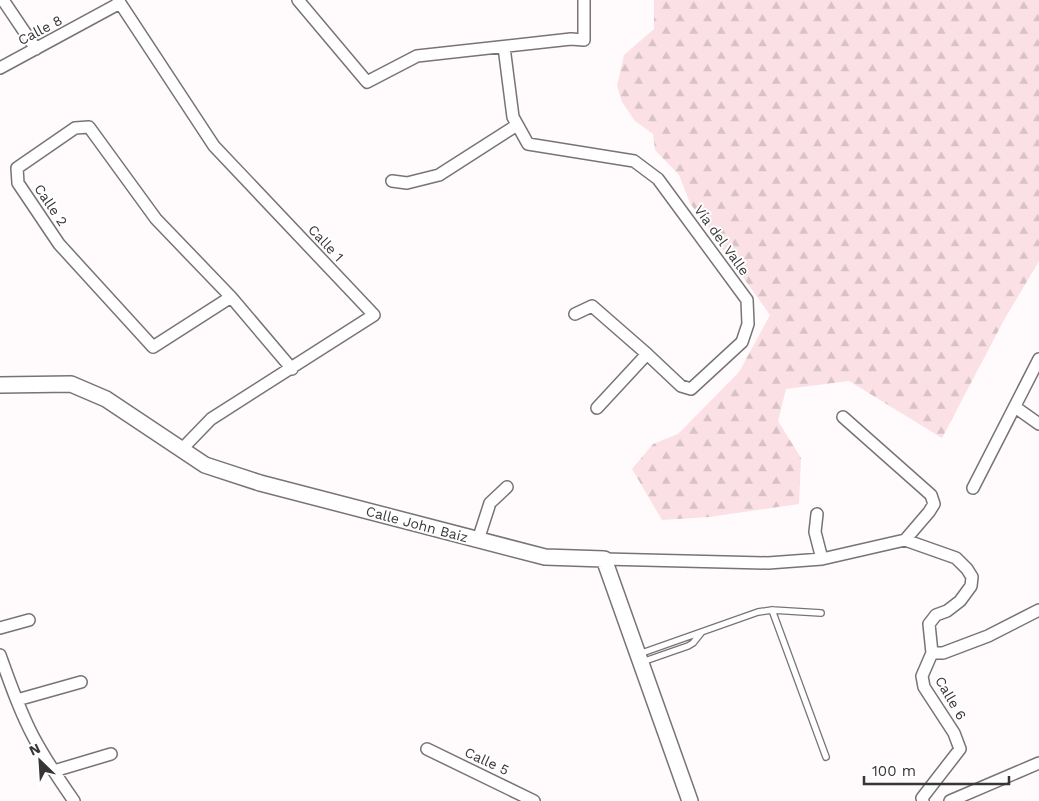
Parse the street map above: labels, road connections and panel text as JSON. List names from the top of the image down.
{
  "streets": {
    "street": [
      "Calle 8",
      "Calle 2",
      "Vía del Valle",
      "Calle 1",
      "Calle John Baiz",
      "Calle 6",
      "Calle 5"
    ]
  },
  "crossings": [
    ["Calle 8", "Calle 1"],
    ["Calle 2", "Calle 1"],
    ["Calle 1", "Calle John Baiz"]
  ],
  "scale_bar": "100 m",
  "north": "top left"
}
